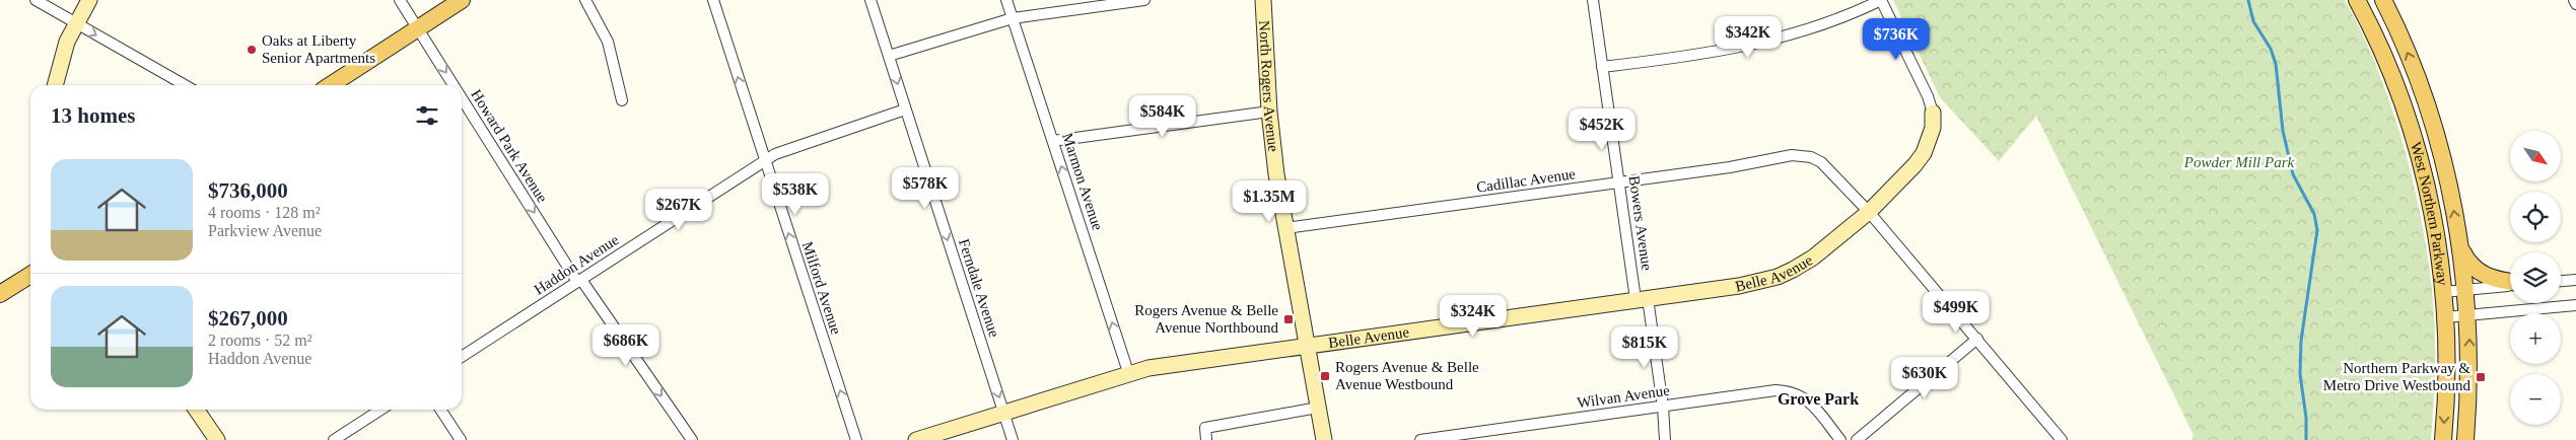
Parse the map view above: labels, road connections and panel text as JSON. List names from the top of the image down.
{
  "streets": {
    "main road": ["West Northern Parkway"],
    "street": [
      "North Rogers Avenue",
      "Howard Park Avenue",
      "Cadillac Avenue",
      "Marmon Avenue",
      "Bowers Avenue",
      "Haddon Avenue",
      "Belle Avenue",
      "Milford Avenue",
      "Ferndale Avenue",
      "Wilvan Avenue"
    ]
  },
  "crossings": [
    ["North Rogers Avenue", "Cadillac Avenue"],
    ["North Rogers Avenue", "Belle Avenue"],
    ["Howard Park Avenue", "Haddon Avenue"],
    ["Cadillac Avenue", "Bowers Avenue"],
    ["Cadillac Avenue", "Belle Avenue"],
    ["Marmon Avenue", "Belle Avenue"],
    ["Bowers Avenue", "Belle Avenue"],
    ["Bowers Avenue", "Wilvan Avenue"],
    ["Haddon Avenue", "Milford Avenue"],
    ["Haddon Avenue", "Ferndale Avenue"],
    ["Belle Avenue", "Ferndale Avenue"]
  ],
  "one_way": [
    "Howard Park Avenue",
    "Marmon Avenue",
    "Milford Avenue",
    "Ferndale Avenue"
  ],
  "districts": ["Grove Park"],
  "parks": ["Powder Mill Park"],
  "places": {
    "other": ["Oaks at Liberty Senior Apartments"],
    "transit": ["Rogers Avenue & Belle Avenue Northbound", "Rogers Avenue & Belle Avenue Westbound", "Northern Parkway & Metro Drive Westbound"]
  },
  "north": "bottom right",
  "page": {
    "price": [
      "$342K",
      "$736K",
      "$584K",
      "$452K",
      "$578K",
      "$538K",
      "$1.35M",
      "$267K",
      "$499K",
      "$324K",
      "$686K",
      "$815K",
      "$630K"
    ],
    "heading": "13 homes",
    "map_buttons": ["+", "−"],
    "list": [
      {
        "name": "$736,000",
        "note": "4 rooms · 128 m² · Parkview Avenue"
      },
      {
        "name": "$267,000",
        "note": "2 rooms · 52 m² · Haddon Avenue"
      }
    ]
  }
}
